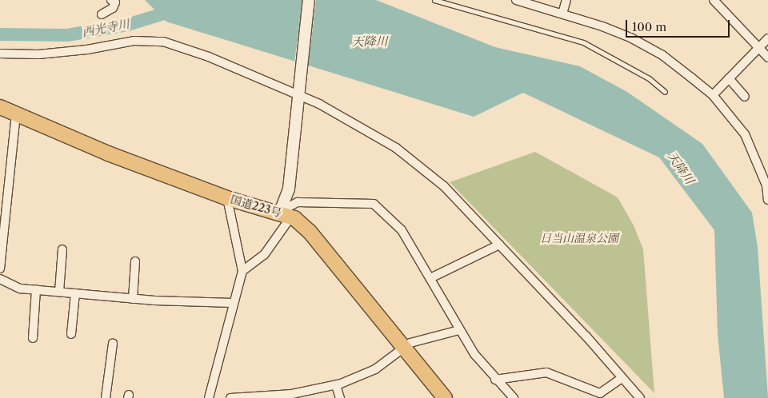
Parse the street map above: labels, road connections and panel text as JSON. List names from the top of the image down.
{
  "streets": {
    "highway": ["国道223号"]
  },
  "water": ["西光寺川", "天降川"],
  "parks": ["日当山温泉公園"],
  "scale_bar": "100 m"
}
